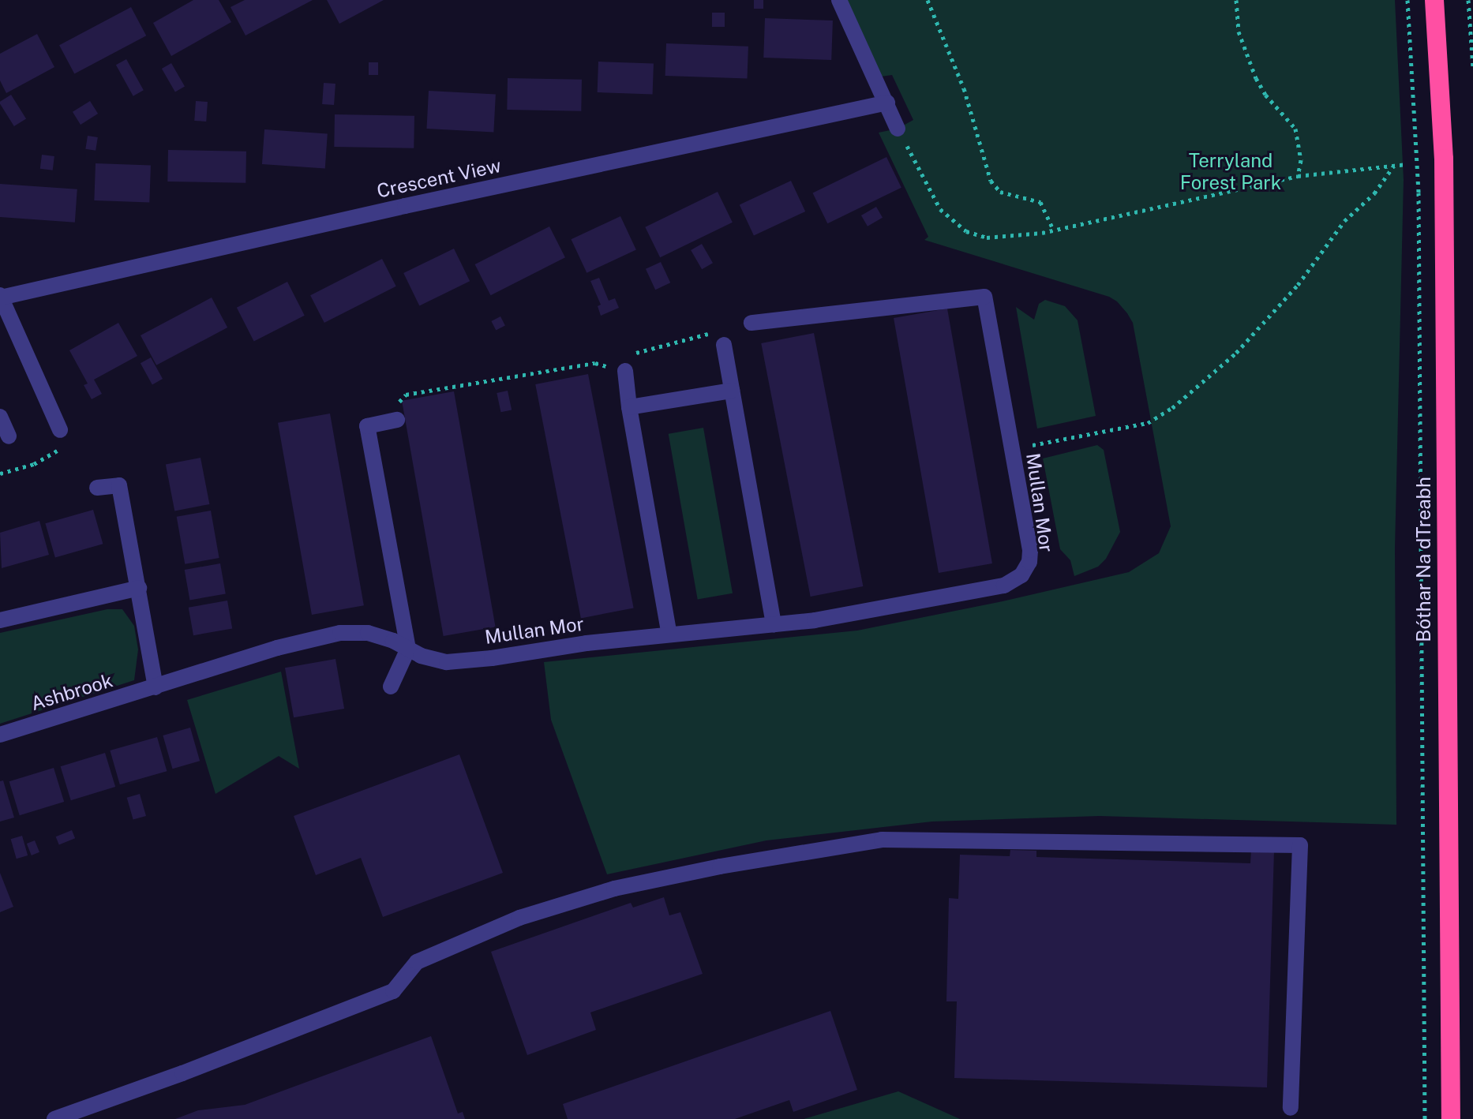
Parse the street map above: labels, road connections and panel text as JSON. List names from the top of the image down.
{
  "streets": {
    "highway": ["Bóthar Na dTreabh"],
    "street": ["Crescent View", "Mullan Mor", "Ashbrook"]
  },
  "crossings": [
    ["Mullan Mor", "Ashbrook"]
  ],
  "parks": ["Terryland Forest Park"]
}
